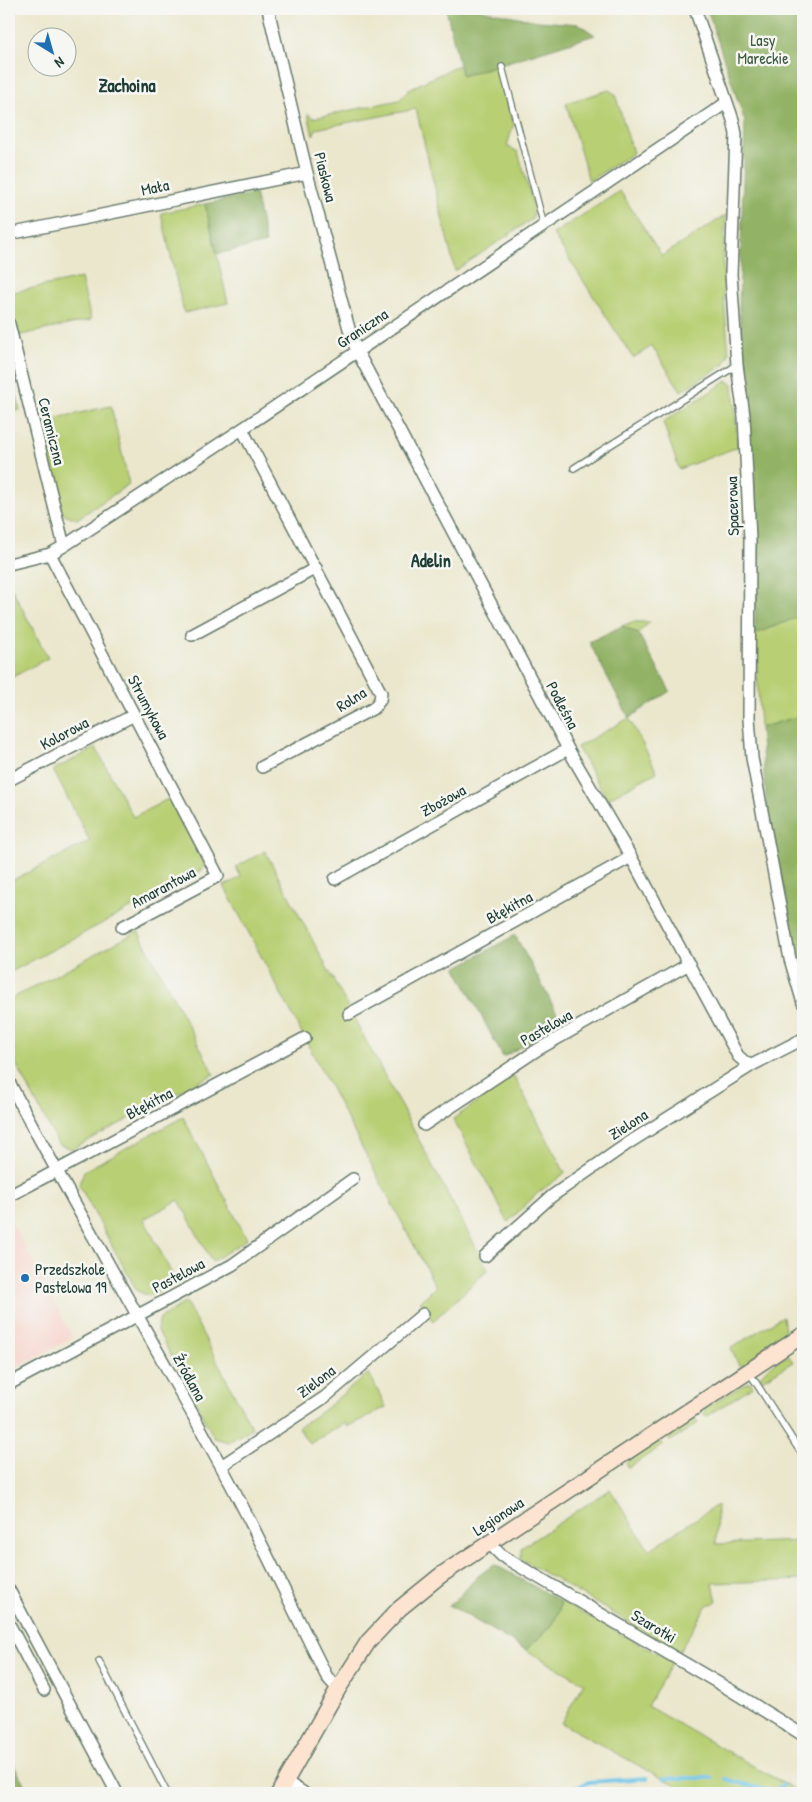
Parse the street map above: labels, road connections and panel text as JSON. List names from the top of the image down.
{
  "streets": {
    "main road": ["Legionowa"],
    "street": [
      "Piaskowa",
      "Mała",
      "Graniczna",
      "Ceramiczna",
      "Spacerowa",
      "Rolna",
      "Podleśna",
      "Strumykowa",
      "Kolorowa",
      "Zbożowa",
      "Amarantowa",
      "Błękitna",
      "Pastelowa",
      "Zielona",
      "Źródlana",
      "Szarotki"
    ]
  },
  "crossings": [
    ["Piaskowa", "Mała"],
    ["Piaskowa", "Graniczna"],
    ["Piaskowa", "Podleśna"],
    ["Graniczna", "Ceramiczna"],
    ["Graniczna", "Spacerowa"],
    ["Graniczna", "Rolna"],
    ["Graniczna", "Podleśna"],
    ["Graniczna", "Strumykowa"],
    ["Podleśna", "Zbożowa"],
    ["Podleśna", "Błękitna"],
    ["Podleśna", "Pastelowa"],
    ["Podleśna", "Zielona"],
    ["Strumykowa", "Kolorowa"],
    ["Strumykowa", "Amarantowa"],
    ["Błękitna", "Źródlana"],
    ["Pastelowa", "Źródlana"],
    ["Zielona", "Źródlana"],
    ["Źródlana", "Legionowa"],
    ["Legionowa", "Szarotki"]
  ],
  "districts": ["Zachoina", "Adelin"],
  "parks": ["Lasy Mareckie"],
  "places": ["Przedszkole Pastelowa 19"],
  "north": "bottom right"
}
